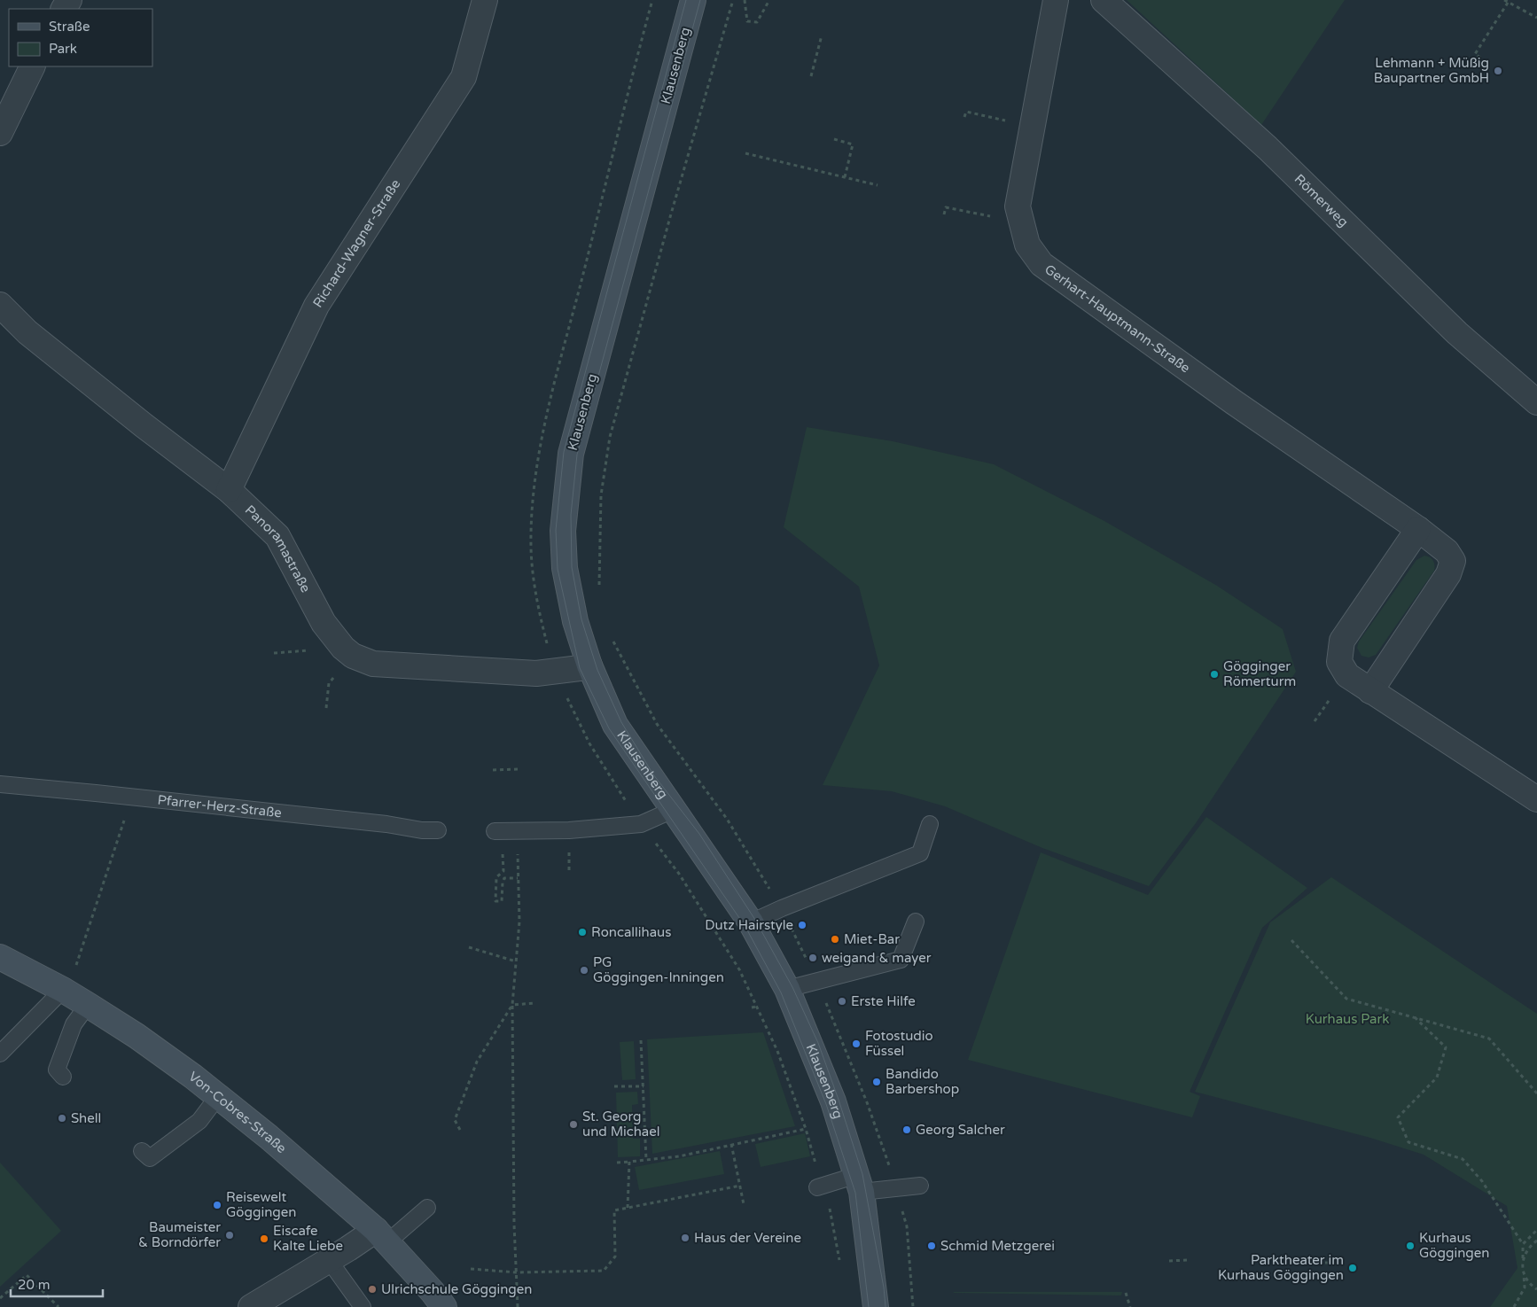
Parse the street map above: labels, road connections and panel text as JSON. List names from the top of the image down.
{
  "streets": {
    "street": [
      "Klausenberg",
      "Römerweg",
      "Richard-Wagner-Straße",
      "Gerhart-Hauptmann-Straße",
      "Panoramastraße",
      "Von-Cobres-Straße"
    ],
    "lane": ["Pfarrer-Herz-Straße"]
  },
  "crossings": [
    ["Klausenberg", "Panoramastraße"],
    ["Richard-Wagner-Straße", "Panoramastraße"]
  ],
  "parks": ["Kurhaus Park"],
  "places": [
    "Lehmann + Müßig Baupartner GmbH",
    "Gögginger Römerturm",
    "Dutz Hairstyle",
    "Roncallihaus",
    "Miet-Bar",
    "weigand & mayer",
    "PG Göggingen-Inningen",
    "Erste Hilfe",
    "Fotostudio Füssel",
    "Bandido Barbershop",
    "Shell",
    "St. Georg und Michael",
    "Georg Salcher",
    "Reisewelt Göggingen",
    "Baumeister & Borndörfer",
    "Haus der Vereine",
    "Eiscafe Kalte Liebe",
    "Schmid Metzgerei",
    "Kurhaus Göggingen",
    "Parktheater im Kurhaus Göggingen",
    "Ulrichschule Göggingen"
  ],
  "legend": ["Straße", "Park"],
  "scale_bar": "20 m"
}
